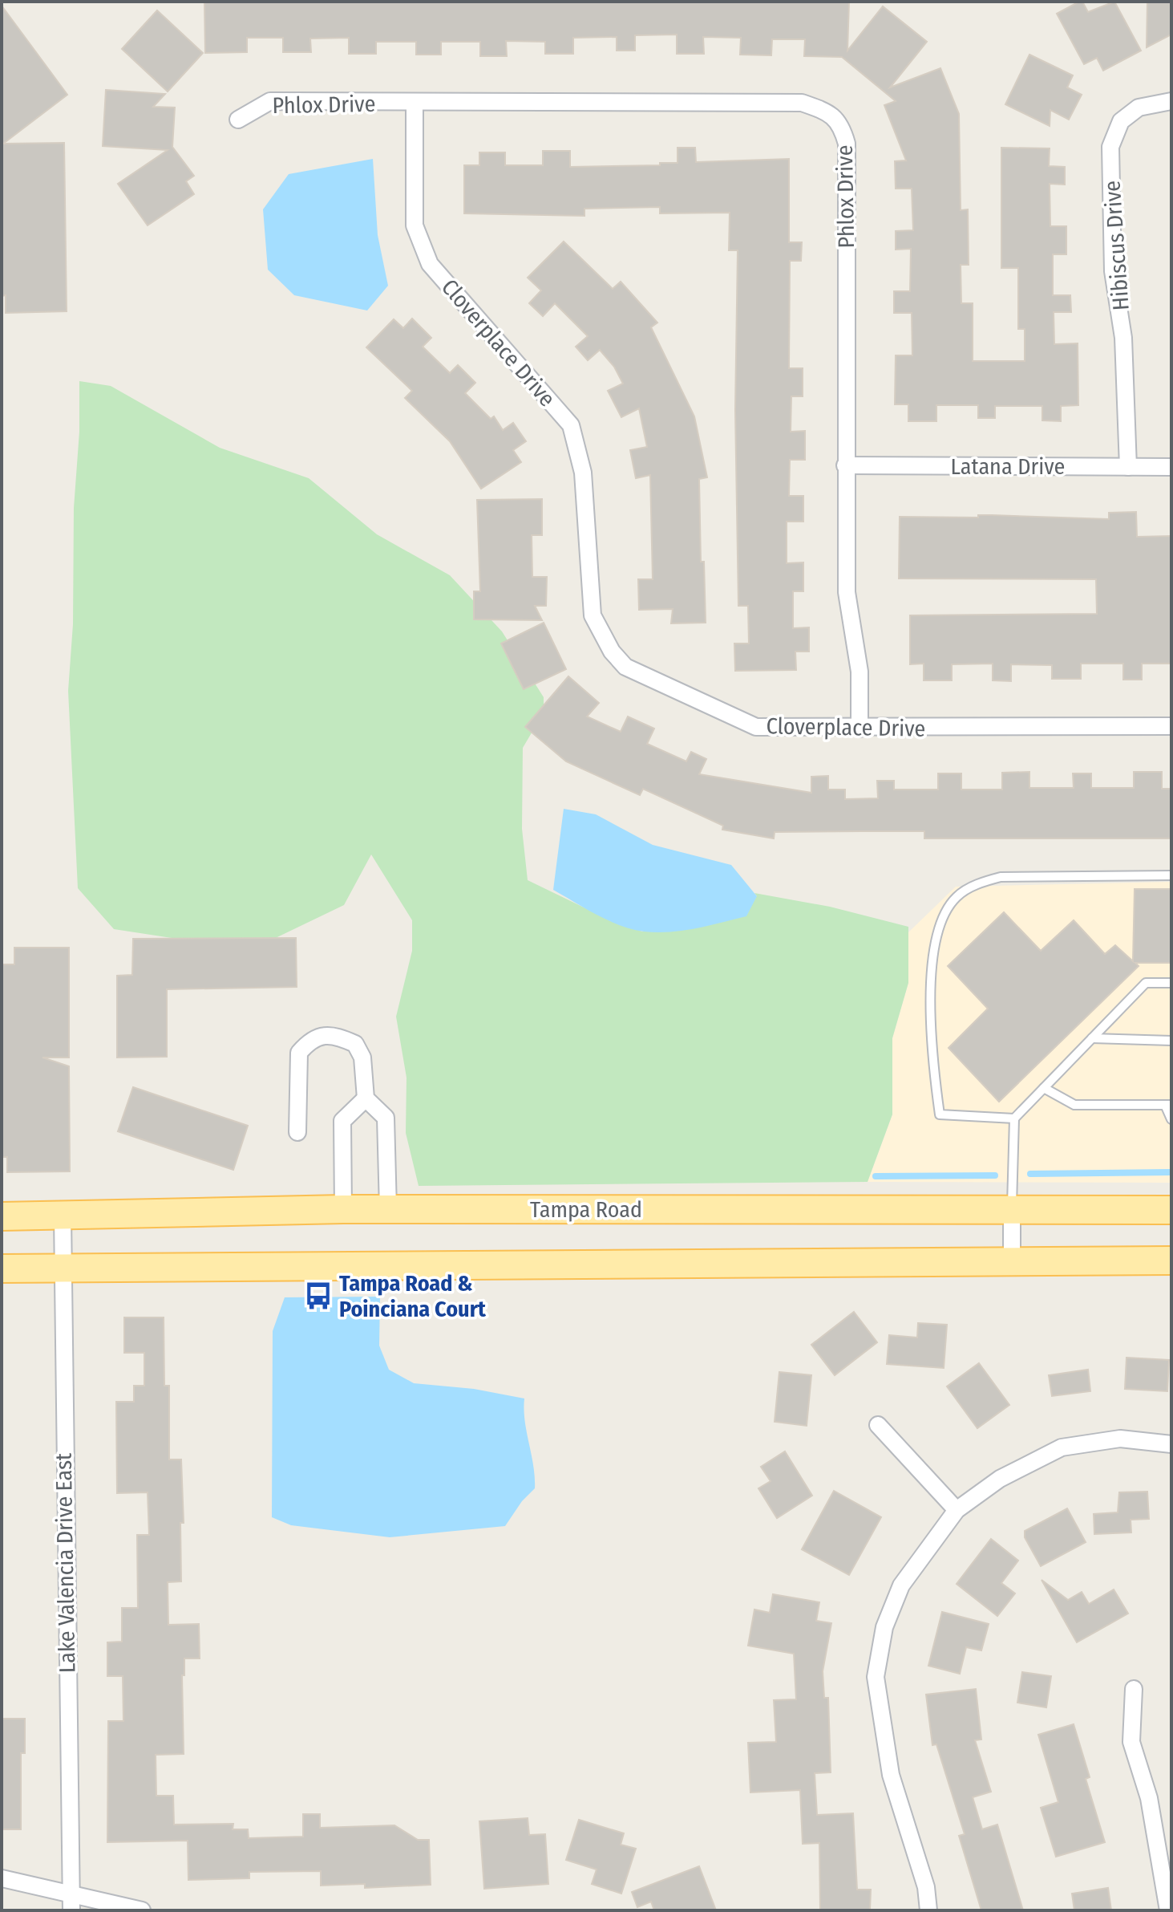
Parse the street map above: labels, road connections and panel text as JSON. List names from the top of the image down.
{
  "streets": {
    "main road": ["Tampa Road"],
    "street": [
      "Phlox Drive",
      "Hibiscus Drive",
      "Cloverplace Drive",
      "Latana Drive",
      "Lake Valencia Drive East"
    ]
  },
  "crossings": [
    ["Phlox Drive", "Cloverplace Drive"],
    ["Phlox Drive", "Latana Drive"],
    ["Hibiscus Drive", "Latana Drive"],
    ["Tampa Road", "Lake Valencia Drive East"]
  ],
  "places": {
    "bus stop": ["Tampa Road & Poinciana Court"]
  }
}
